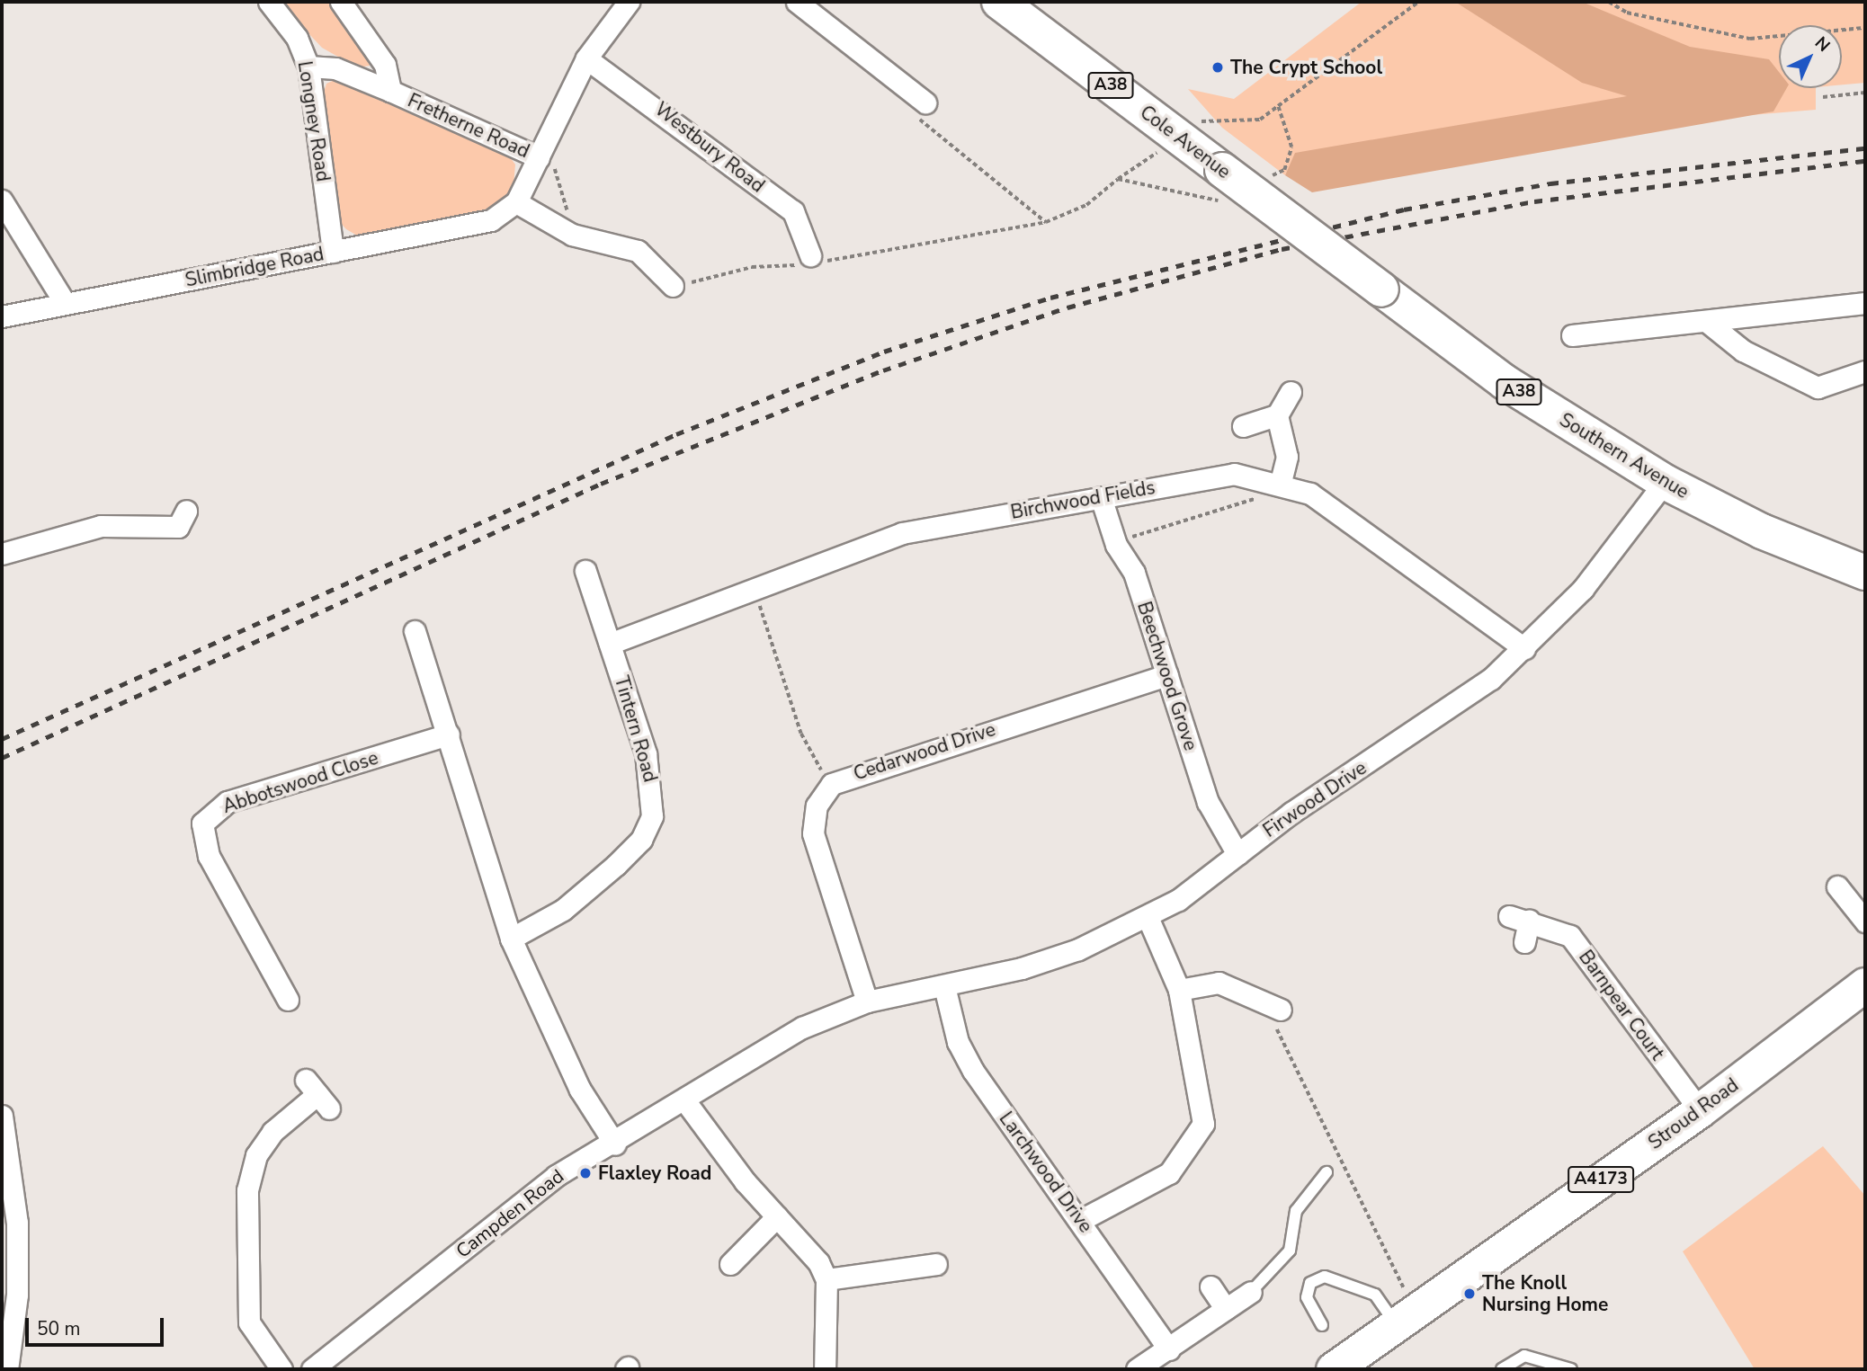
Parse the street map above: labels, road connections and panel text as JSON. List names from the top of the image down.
{
  "streets": {
    "highway": ["A38", "Cole Avenue", "Southern Avenue"],
    "main road": ["Stroud Road", "A4173"],
    "street": [
      "Longney Road",
      "Fretherne Road",
      "Westbury Road",
      "Slimbridge Road",
      "Birchwood Fields",
      "Beechwood Grove",
      "Tintern Road",
      "Cedarwood Drive",
      "Abbotswood Close",
      "Firwood Drive",
      "Barnpear Court",
      "Larchwood Drive",
      "Campden Road"
    ]
  },
  "crossings": [
    ["Longney Road", "Slimbridge Road"],
    ["Cole Avenue", "Southern Avenue"],
    ["Southern Avenue", "Firwood Drive"],
    ["Birchwood Fields", "Beechwood Grove"],
    ["Birchwood Fields", "Tintern Road"],
    ["Birchwood Fields", "Firwood Drive"],
    ["Beechwood Grove", "Cedarwood Drive"],
    ["Beechwood Grove", "Firwood Drive"],
    ["Cedarwood Drive", "Campden Road"],
    ["Firwood Drive", "Larchwood Drive"],
    ["Firwood Drive", "Campden Road"],
    ["Barnpear Court", "Stroud Road"]
  ],
  "places": ["The Crypt School", "Flaxley Road", "The Knoll Nursing Home"],
  "scale_bar": "50 m",
  "north": "top right"
}
